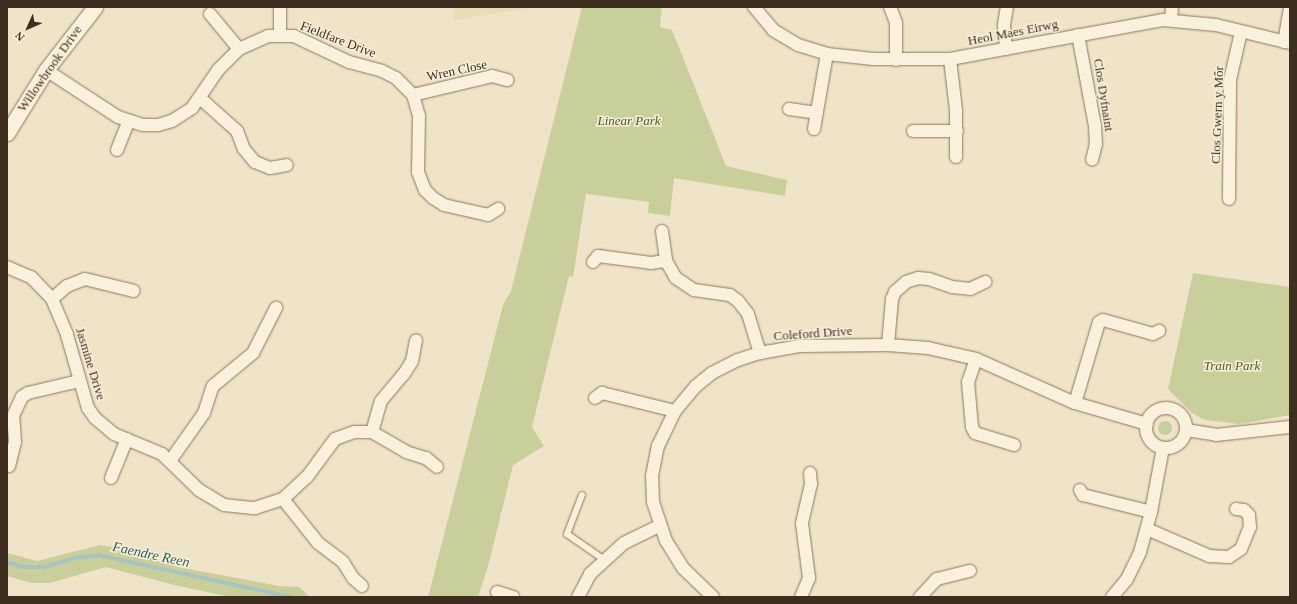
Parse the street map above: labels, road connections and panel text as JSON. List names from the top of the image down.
{
  "streets": {
    "street": [
      "Heol Maes Eirwg",
      "Fieldfare Drive",
      "Willowbrook Drive",
      "Wren Close",
      "Clos Dyfnaint",
      "Clos Gwern y Môr",
      "Coleford Drive",
      "Jasmine Drive"
    ]
  },
  "crossings": [
    ["Heol Maes Eirwg", "Clos Dyfnaint"],
    ["Heol Maes Eirwg", "Clos Gwern y Môr"],
    ["Fieldfare Drive", "Willowbrook Drive"],
    ["Fieldfare Drive", "Wren Close"]
  ],
  "water": ["Faendre Reen"],
  "parks": ["Linear Park", "Train Park"],
  "north": "bottom left"
}
